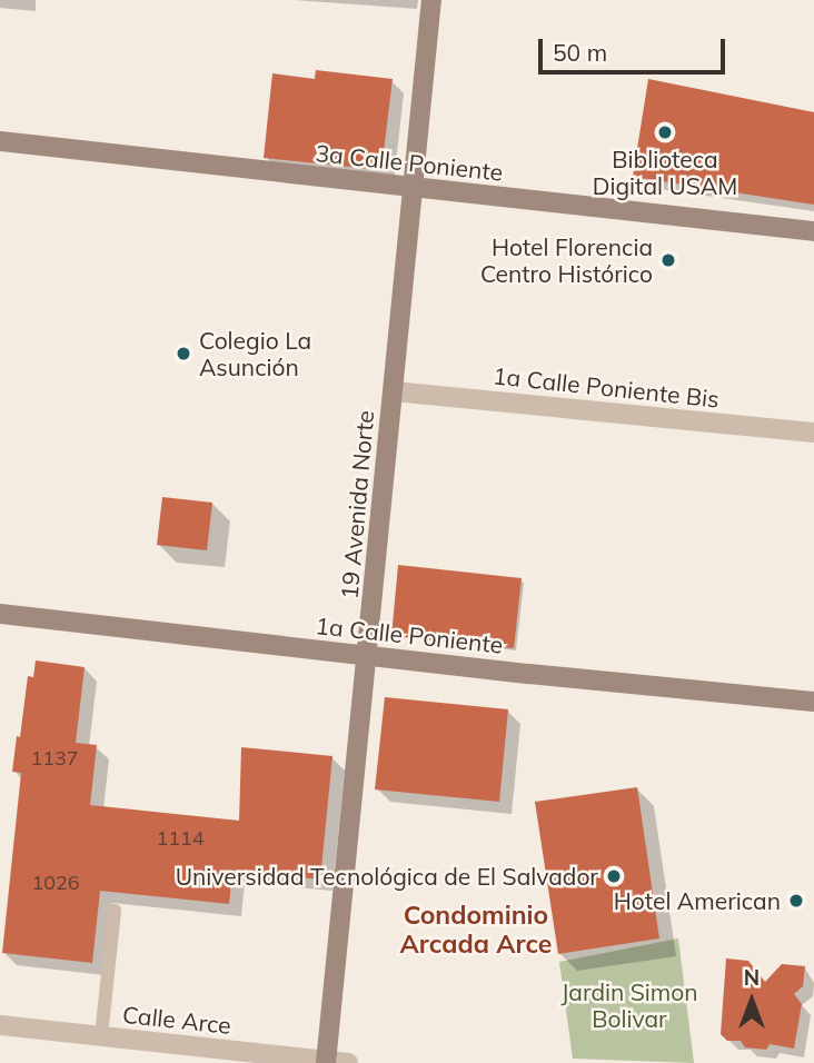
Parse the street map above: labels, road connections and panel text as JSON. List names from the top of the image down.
{
  "streets": {
    "street": [
      "3a Calle Poniente",
      "1a Calle Poniente Bis",
      "19 Avenida Norte",
      "1a Calle Poniente",
      "Calle Arce"
    ]
  },
  "crossings": [
    ["3a Calle Poniente", "19 Avenida Norte"],
    ["1a Calle Poniente Bis", "19 Avenida Norte"],
    ["19 Avenida Norte", "1a Calle Poniente"],
    ["19 Avenida Norte", "Calle Arce"]
  ],
  "districts": ["Condominio Arcada Arce"],
  "parks": ["Jardin Simon Bolivar"],
  "places": [
    "Biblioteca Digital USAM",
    "Hotel Florencia Centro Histórico",
    "Colegio La Asunción",
    "Universidad Tecnológica de El Salvador",
    "Hotel American"
  ],
  "house_numbers": ["1137", "1114", "1026"],
  "scale_bar": "50 m",
  "north": "top"
}
